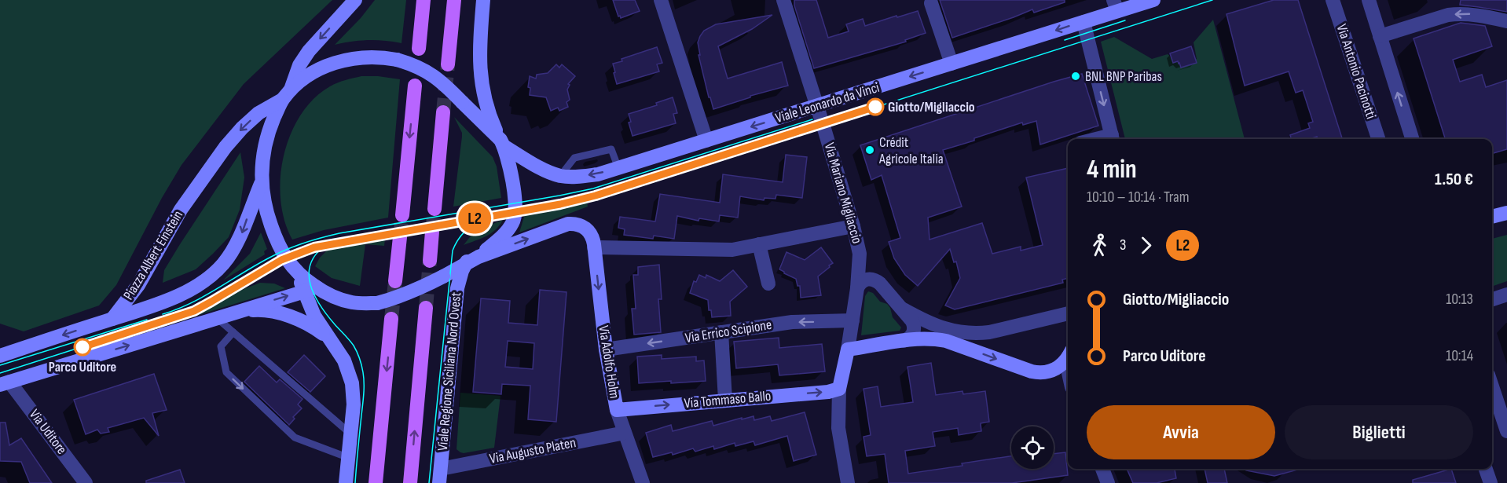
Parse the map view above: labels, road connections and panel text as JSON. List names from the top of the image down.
{
  "streets": {
    "main road": ["Viale Regione Siciliana Nord Ovest"],
    "street": [
      "Via Antonio Pacinotti",
      "Viale Leonardo da Vinci",
      "Via Mariano Migliaccio",
      "Piazza Albert Einstein",
      "Via Errico Scipione",
      "Via Adolfo Holm",
      "Via Tommaso Ballo",
      "Via Uditore",
      "Via Augusto Platen"
    ]
  },
  "crossings": [
    ["Viale Leonardo da Vinci", "Via Mariano Migliaccio"],
    ["Viale Leonardo da Vinci", "Piazza Albert Einstein"],
    ["Via Errico Scipione", "Via Adolfo Holm"],
    ["Via Adolfo Holm", "Via Tommaso Ballo"],
    ["Via Adolfo Holm", "Via Augusto Platen"],
    ["Viale Regione Siciliana Nord Ovest", "Via Augusto Platen"]
  ],
  "one_way": ["Piazza Albert Einstein", "Via Adolfo Holm", "Via Tommaso Ballo"],
  "places": [
    "BNL BNP Paribas",
    "Giotto/Migliaccio",
    "Crédit Agricole Italia",
    "Parco Uditore"
  ],
  "lines": ["tram line L2"],
  "page": {
    "on_map": "L2",
    "heading": ["4 min", "10:10 – 10:14 · Tram", "1.50 €"],
    "legs": ["3", "L2"],
    "list": [
      {
        "name": "Giotto/Migliaccio",
        "value": "10:13"
      },
      {
        "name": "Parco Uditore",
        "value": "10:14"
      }
    ],
    "buttons": ["Avvia", "Biglietti"]
  }
}
